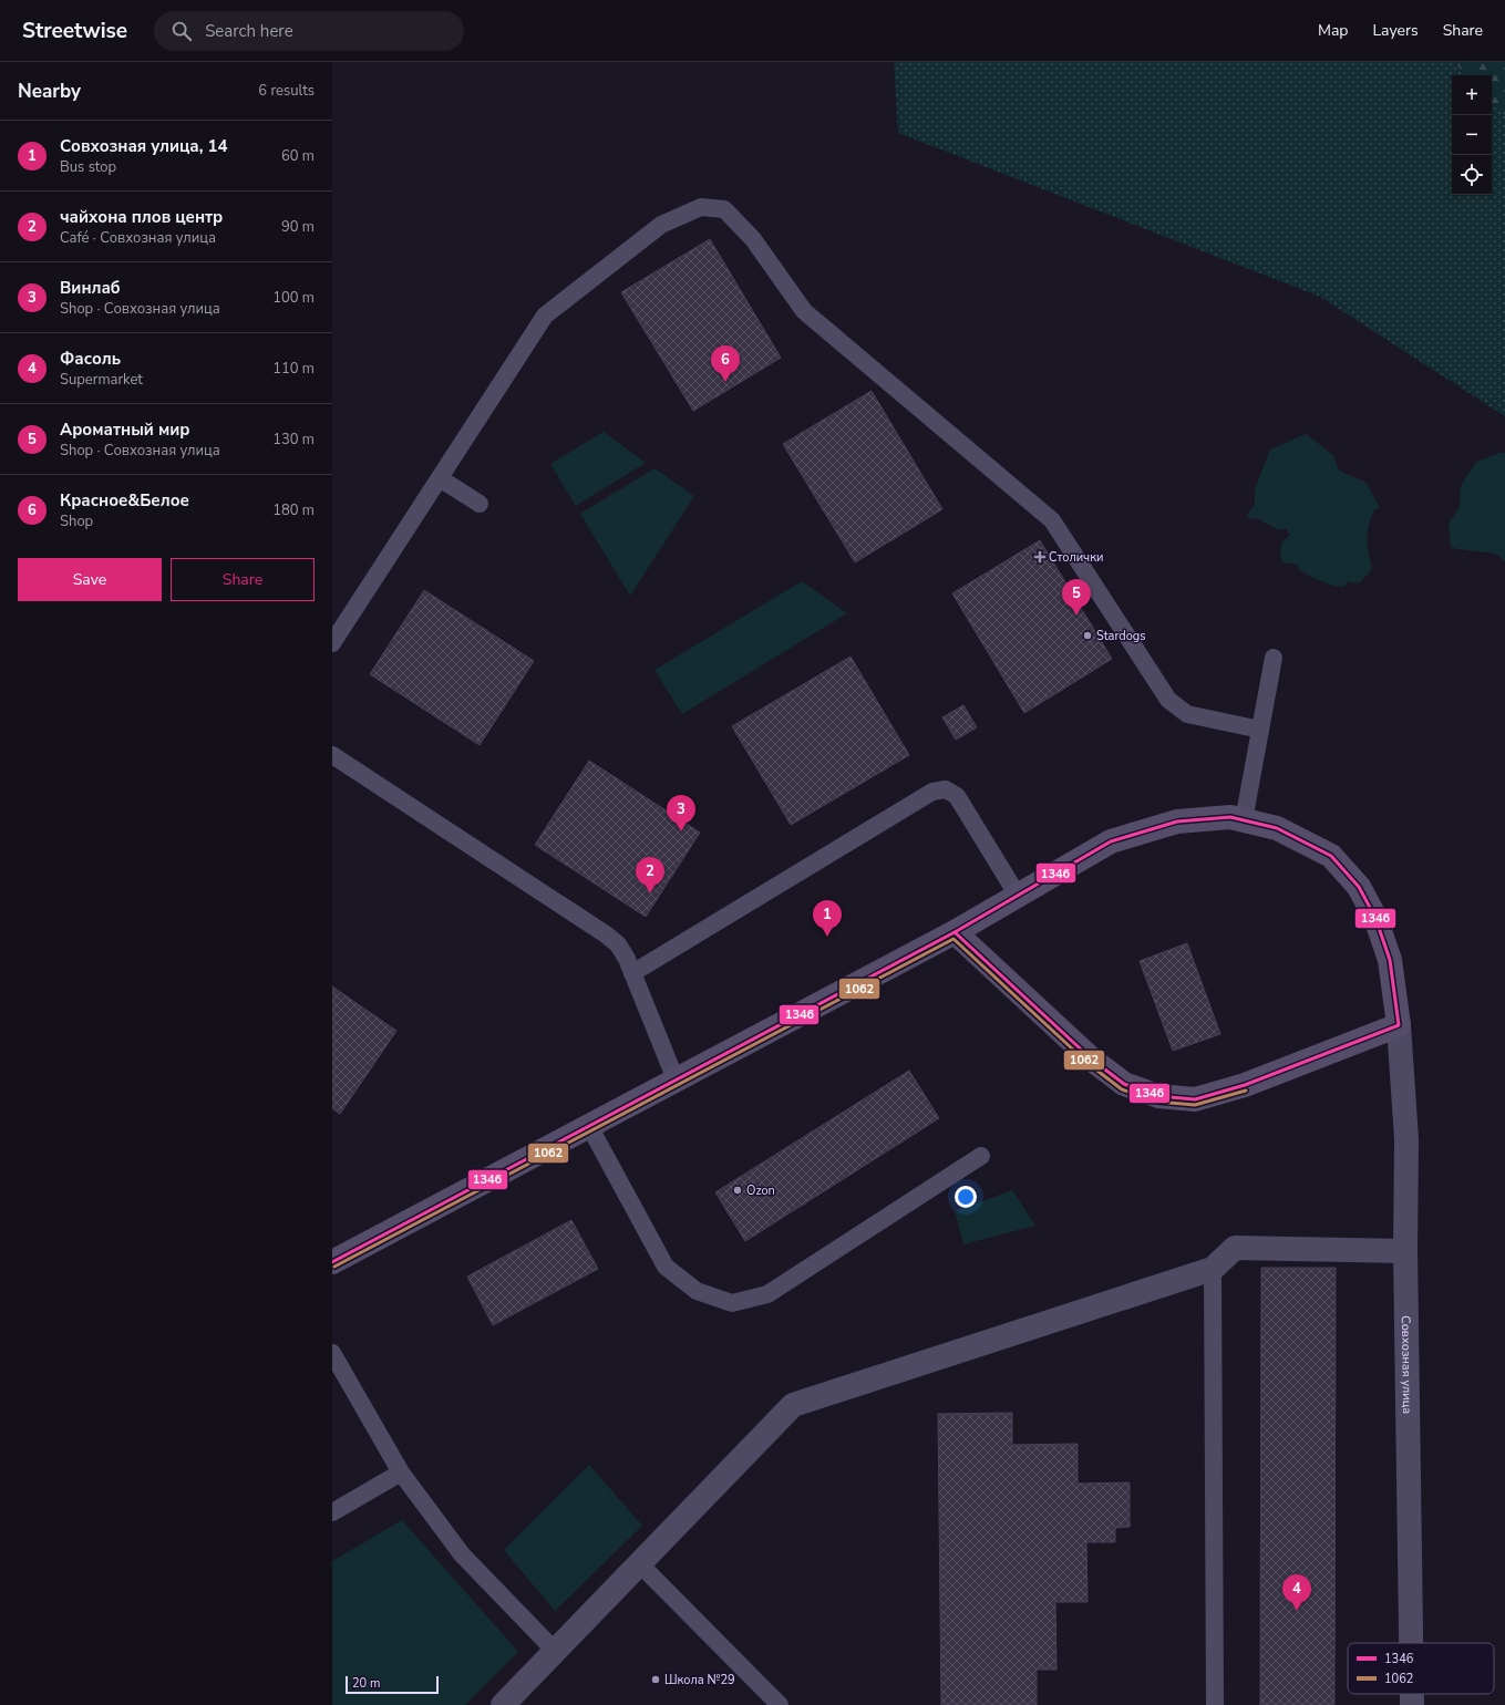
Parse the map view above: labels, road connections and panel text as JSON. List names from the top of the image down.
{
  "streets": {
    "street": ["Совхозная улица"]
  },
  "places": {
    "health": ["Столички"],
    "other": ["Stardogs", "Ozon", "Школа №29"]
  },
  "lines": ["transit line 1346", "transit line 1062"],
  "legend": ["1346", "1062"],
  "scale_bar": "20 m",
  "page": {
    "header": "Streetwise",
    "search": "Search here",
    "nav": ["Map", "Layers", "Share"],
    "heading": ["Nearby", "6 results"],
    "map_buttons": ["+", "−"],
    "list": [
      {
        "mark": "1",
        "name": "Совхозная улица, 14",
        "note": "Bus stop",
        "value": "60 m"
      },
      {
        "mark": "2",
        "name": "чайхона плов центр",
        "note": "Café · Совхозная улица",
        "value": "90 m"
      },
      {
        "mark": "3",
        "name": "Винлаб",
        "note": "Shop · Совхозная улица",
        "value": "100 m"
      },
      {
        "mark": "4",
        "name": "Фасоль",
        "note": "Supermarket",
        "value": "110 m"
      },
      {
        "mark": "5",
        "name": "Ароматный мир",
        "note": "Shop · Совхозная улица",
        "value": "130 m"
      },
      {
        "mark": "6",
        "name": "Красное&Белое",
        "note": "Shop",
        "value": "180 m"
      }
    ],
    "pins": [
      "6",
      "5",
      "3",
      "2",
      "1",
      "4"
    ],
    "buttons": ["Save", "Share"],
    "scale": "20 m"
  }
}
